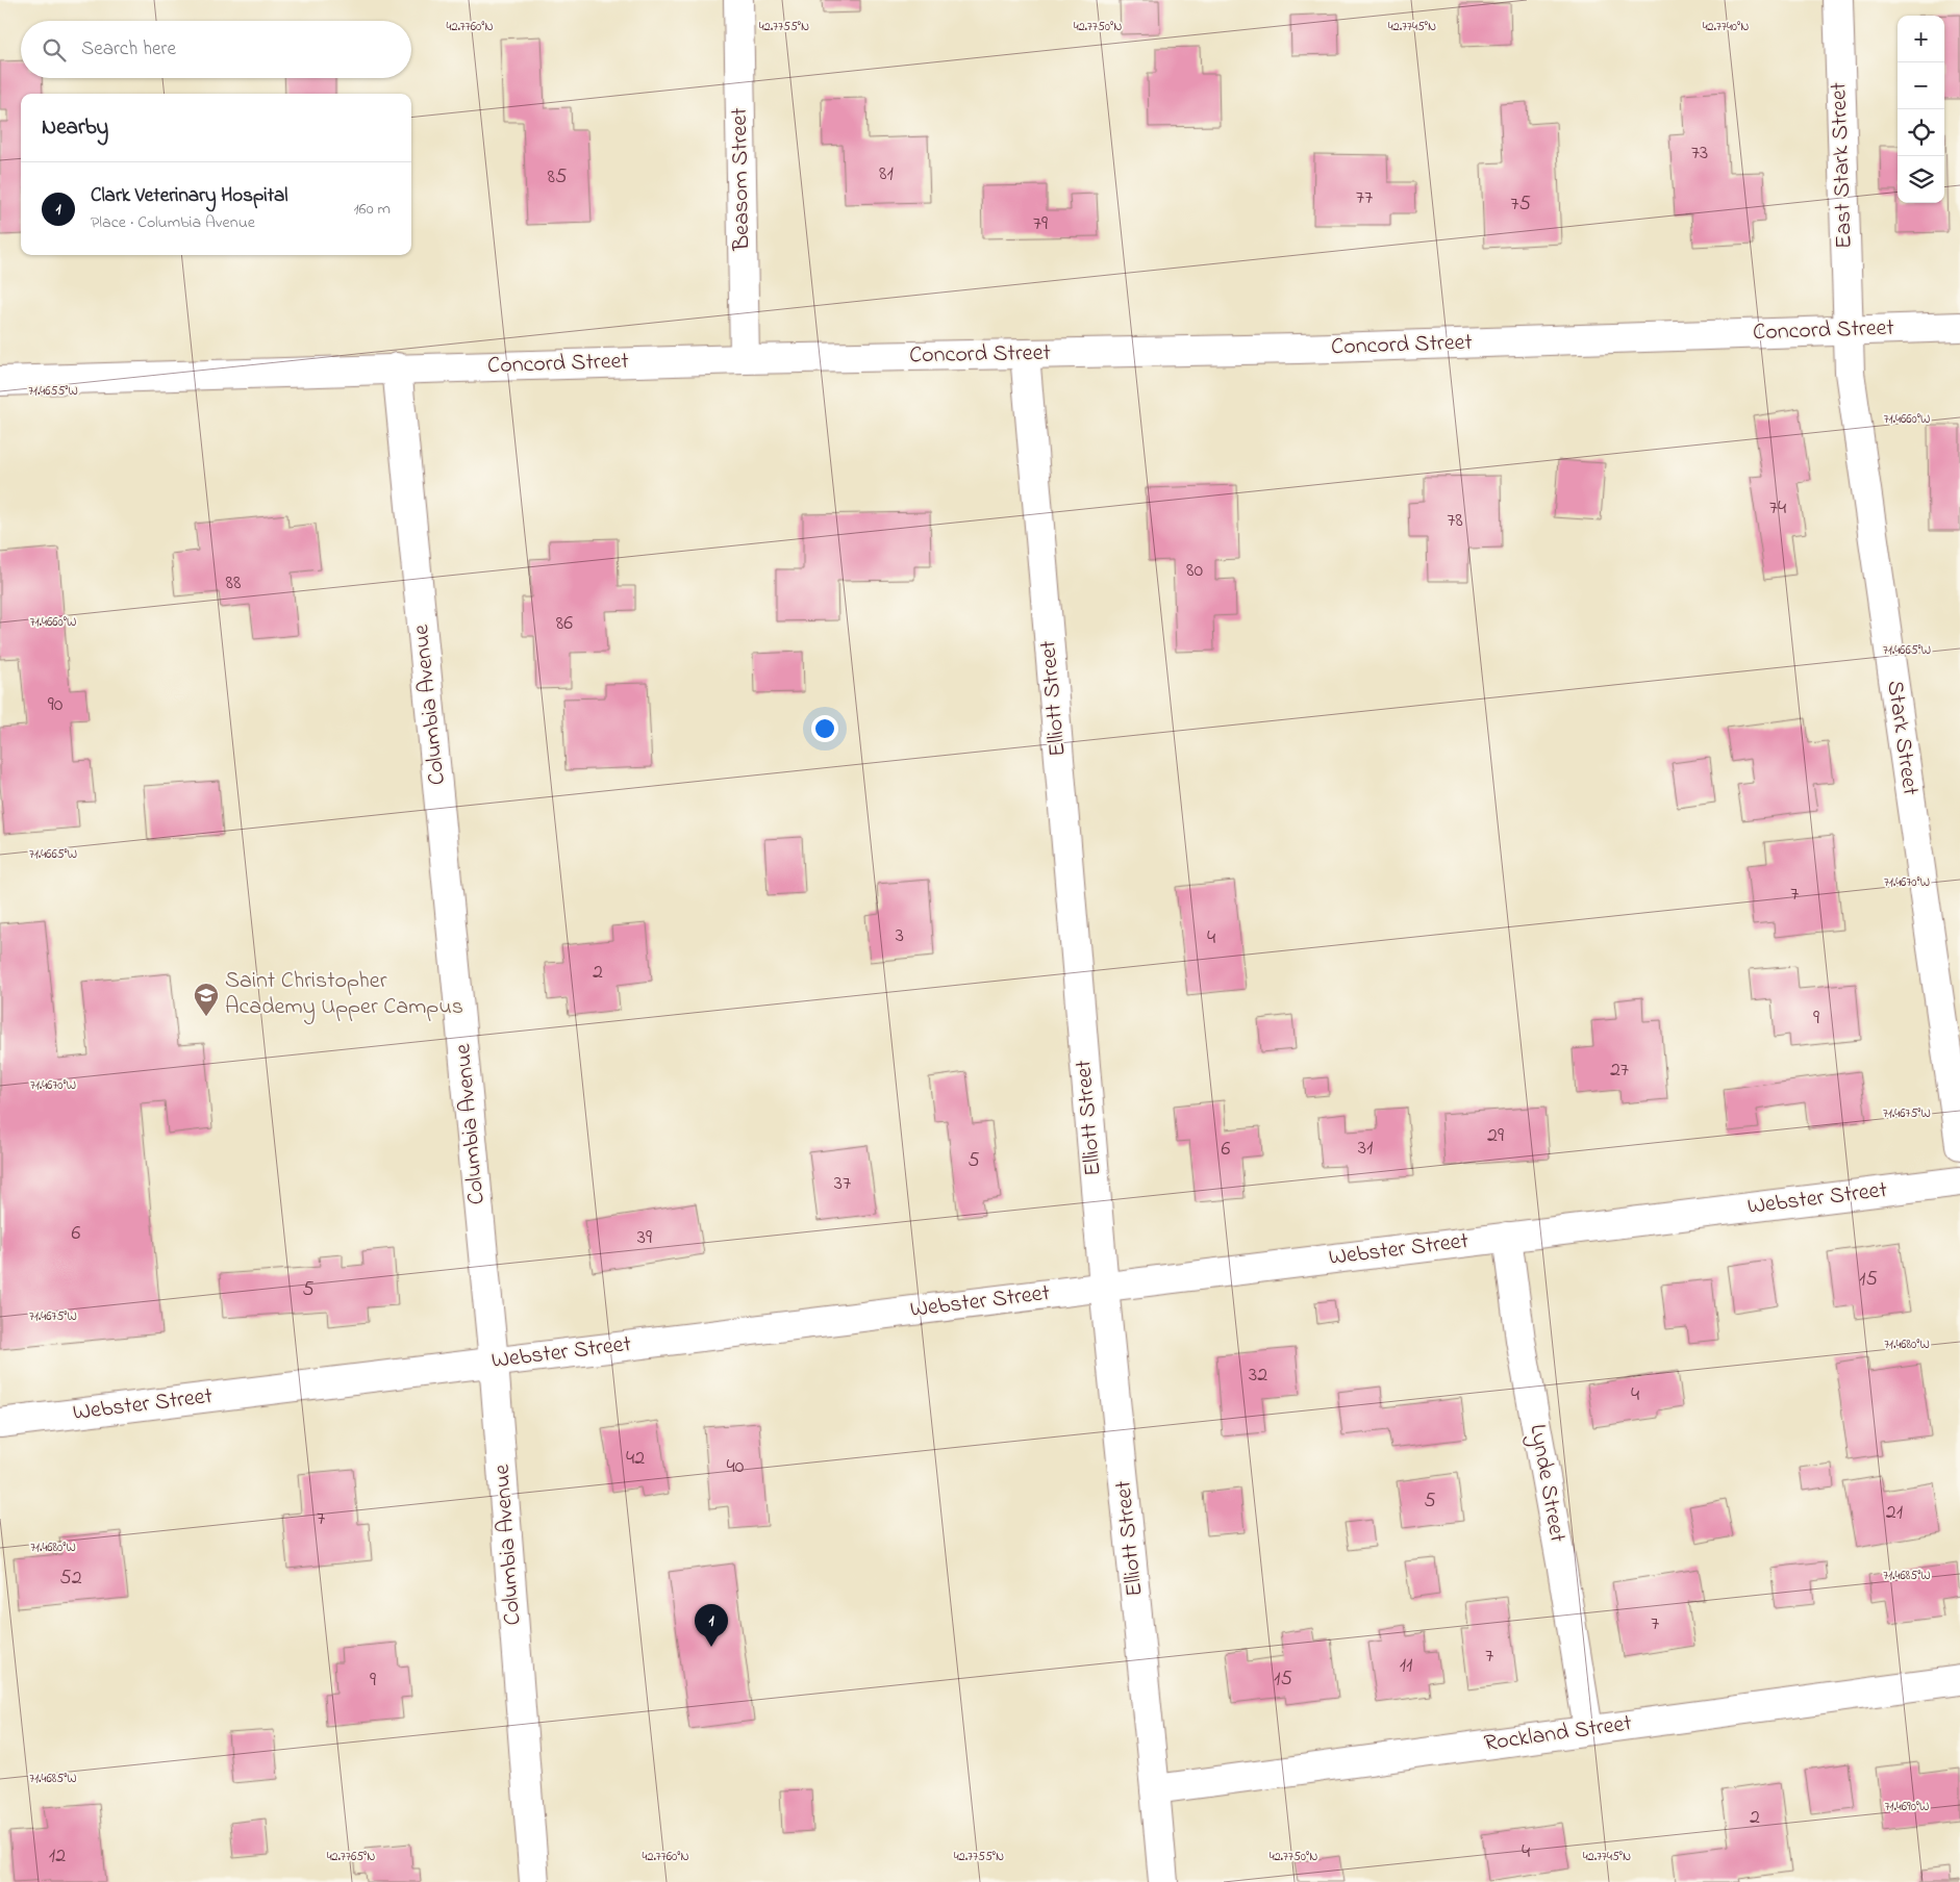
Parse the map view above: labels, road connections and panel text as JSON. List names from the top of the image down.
{
  "streets": {
    "street": [
      "East Stark Street",
      "Beasom Street",
      "Concord Street",
      "Elliott Street",
      "Columbia Avenue",
      "Stark Street",
      "Webster Street",
      "Lynde Street",
      "Rockland Street"
    ]
  },
  "crossings": [
    ["East Stark Street", "Concord Street"],
    ["East Stark Street", "Stark Street"],
    ["Beasom Street", "Concord Street"],
    ["Concord Street", "Elliott Street"],
    ["Concord Street", "Columbia Avenue"],
    ["Concord Street", "Stark Street"],
    ["Elliott Street", "Webster Street"],
    ["Elliott Street", "Rockland Street"],
    ["Columbia Avenue", "Webster Street"],
    ["Webster Street", "Lynde Street"],
    ["Lynde Street", "Rockland Street"]
  ],
  "places": {
    "school or university": ["Saint Christopher Academy Upper Campus"]
  },
  "house_numbers": [
    "73",
    "81",
    "85",
    "77",
    "75",
    "79",
    "74",
    "78",
    "80",
    "88",
    "86",
    "90",
    "7",
    "3",
    "4",
    "2",
    "9",
    "27",
    "29",
    "31",
    "6",
    "5",
    "37",
    "6",
    "39",
    "15",
    "5",
    "32",
    "4",
    "42",
    "40",
    "5",
    "21",
    "7",
    "52",
    "7",
    "7",
    "11",
    "15",
    "9",
    "2",
    "4",
    "12"
  ],
  "page": {
    "map_buttons": ["+", "−"],
    "search": "Search here",
    "heading": "Nearby",
    "list": [
      {
        "mark": "1",
        "name": "Clark Veterinary Hospital",
        "note": "Place · Columbia Avenue",
        "value": "160 m"
      }
    ],
    "pins": "1"
  },
  "coordinates": [
    "42.7760°N",
    "42.7755°N",
    "42.7750°N",
    "42.7745°N",
    "42.7740°N",
    "71.4655°W",
    "71.4660°W",
    "71.4665°W",
    "71.4670°W",
    "71.4675°W",
    "71.4680°W",
    "71.4685°W",
    "71.4690°W",
    "42.7765°N"
  ]
}
